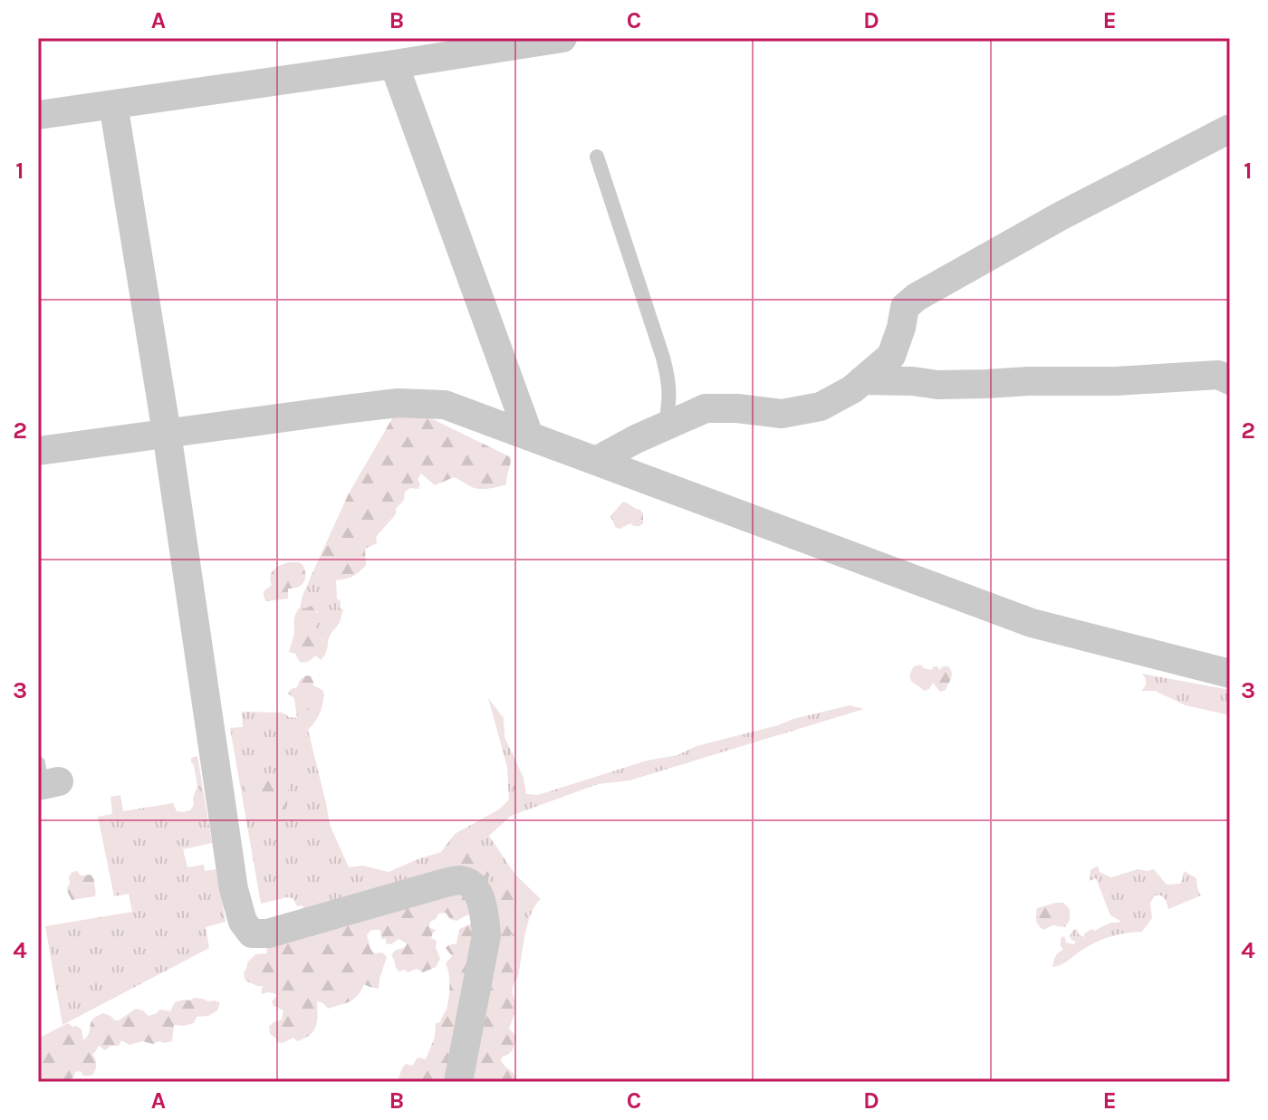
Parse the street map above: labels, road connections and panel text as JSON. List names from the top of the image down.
{
  "grid": {
    "columns": [
      "A",
      "B",
      "C",
      "D",
      "E"
    ],
    "rows": [
      "1",
      "2",
      "3",
      "4"
    ]
  }
}
